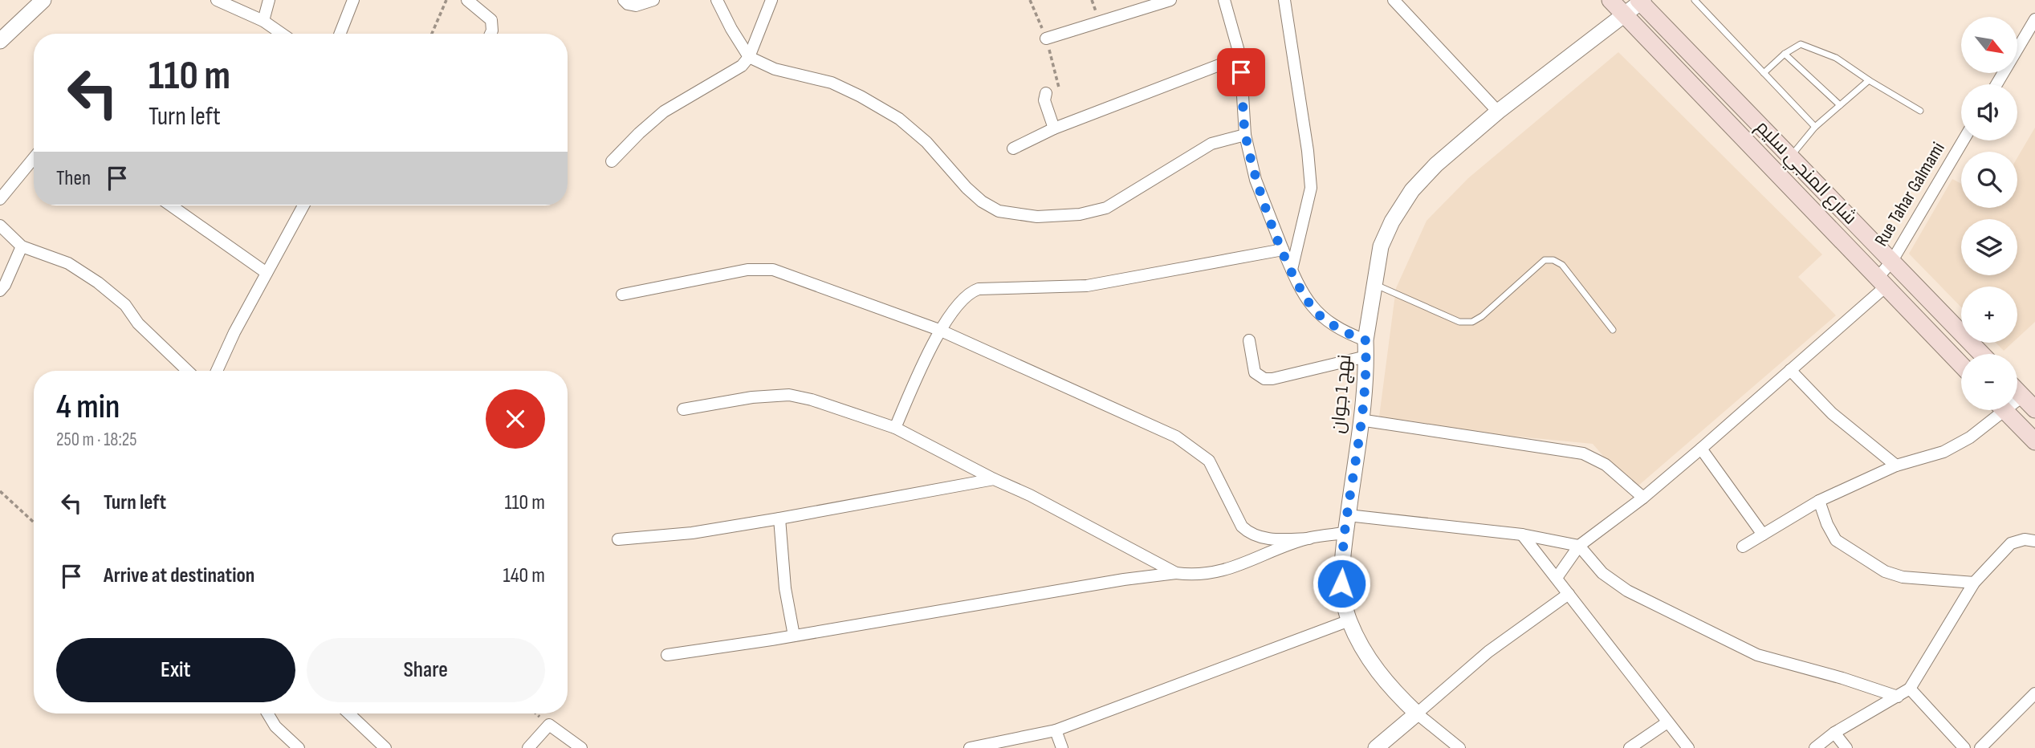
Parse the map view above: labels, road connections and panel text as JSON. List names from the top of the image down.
{
  "streets": {
    "main road": ["شارع المنجي سليم"],
    "street": ["Rue Tahar Galmami", "نهج 1 جوان"]
  },
  "crossings": [
    ["شارع المنجي سليم", "Rue Tahar Galmami"],
    ["شارع المنجي سليم", "نهج 1 جوان"]
  ],
  "north": "bottom right",
  "page": {
    "map_buttons": ["+", "−"],
    "turn": ["110 m", "Turn left"],
    "then": "Then",
    "heading": ["4 min", "250 m · 18:25"],
    "list": [
      {
        "name": "Turn left",
        "value": "110 m"
      },
      {
        "name": "Arrive at destination",
        "value": "140 m"
      }
    ],
    "buttons": ["Exit", "Share"]
  }
}
